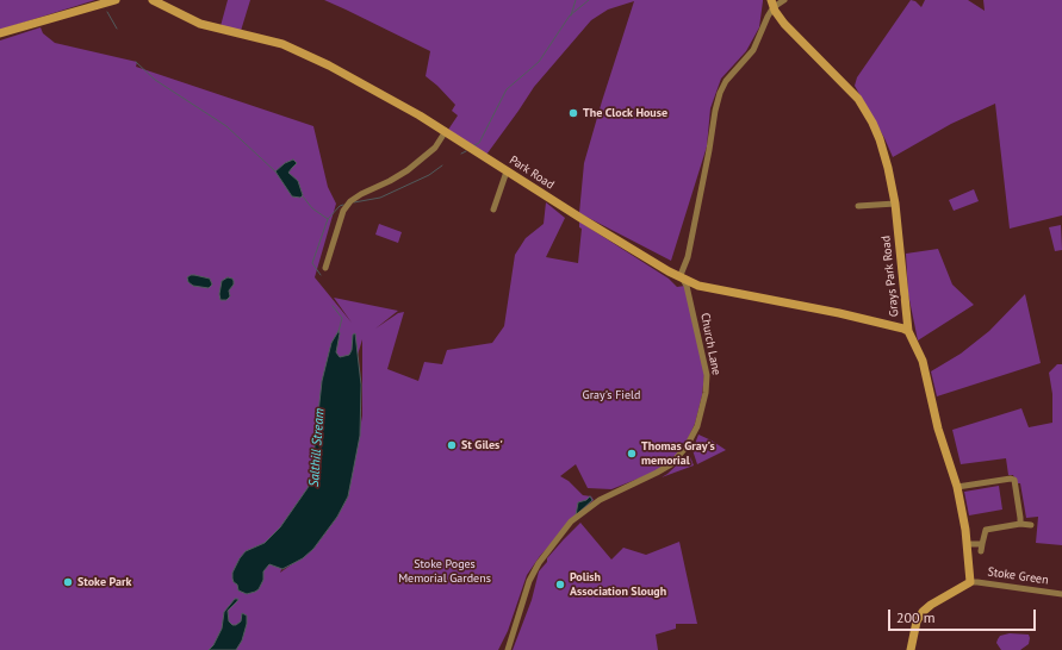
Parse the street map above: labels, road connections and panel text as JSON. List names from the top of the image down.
{
  "streets": {
    "main road": ["Park Road", "Grays Park Road"],
    "street": ["Church Lane", "Stoke Green"]
  },
  "crossings": [
    ["Park Road", "Grays Park Road"],
    ["Park Road", "Church Lane"],
    ["Grays Park Road", "Stoke Green"]
  ],
  "water": ["Salthill Stream"],
  "parks": ["Gray's Field", "Stoke Poges Memorial Gardens"],
  "places": [
    "The Clock House",
    "St Giles'",
    "Thomas Gray's memorial",
    "Stoke Park",
    "Polish Association Slough"
  ],
  "scale_bar": "200 m"
}
